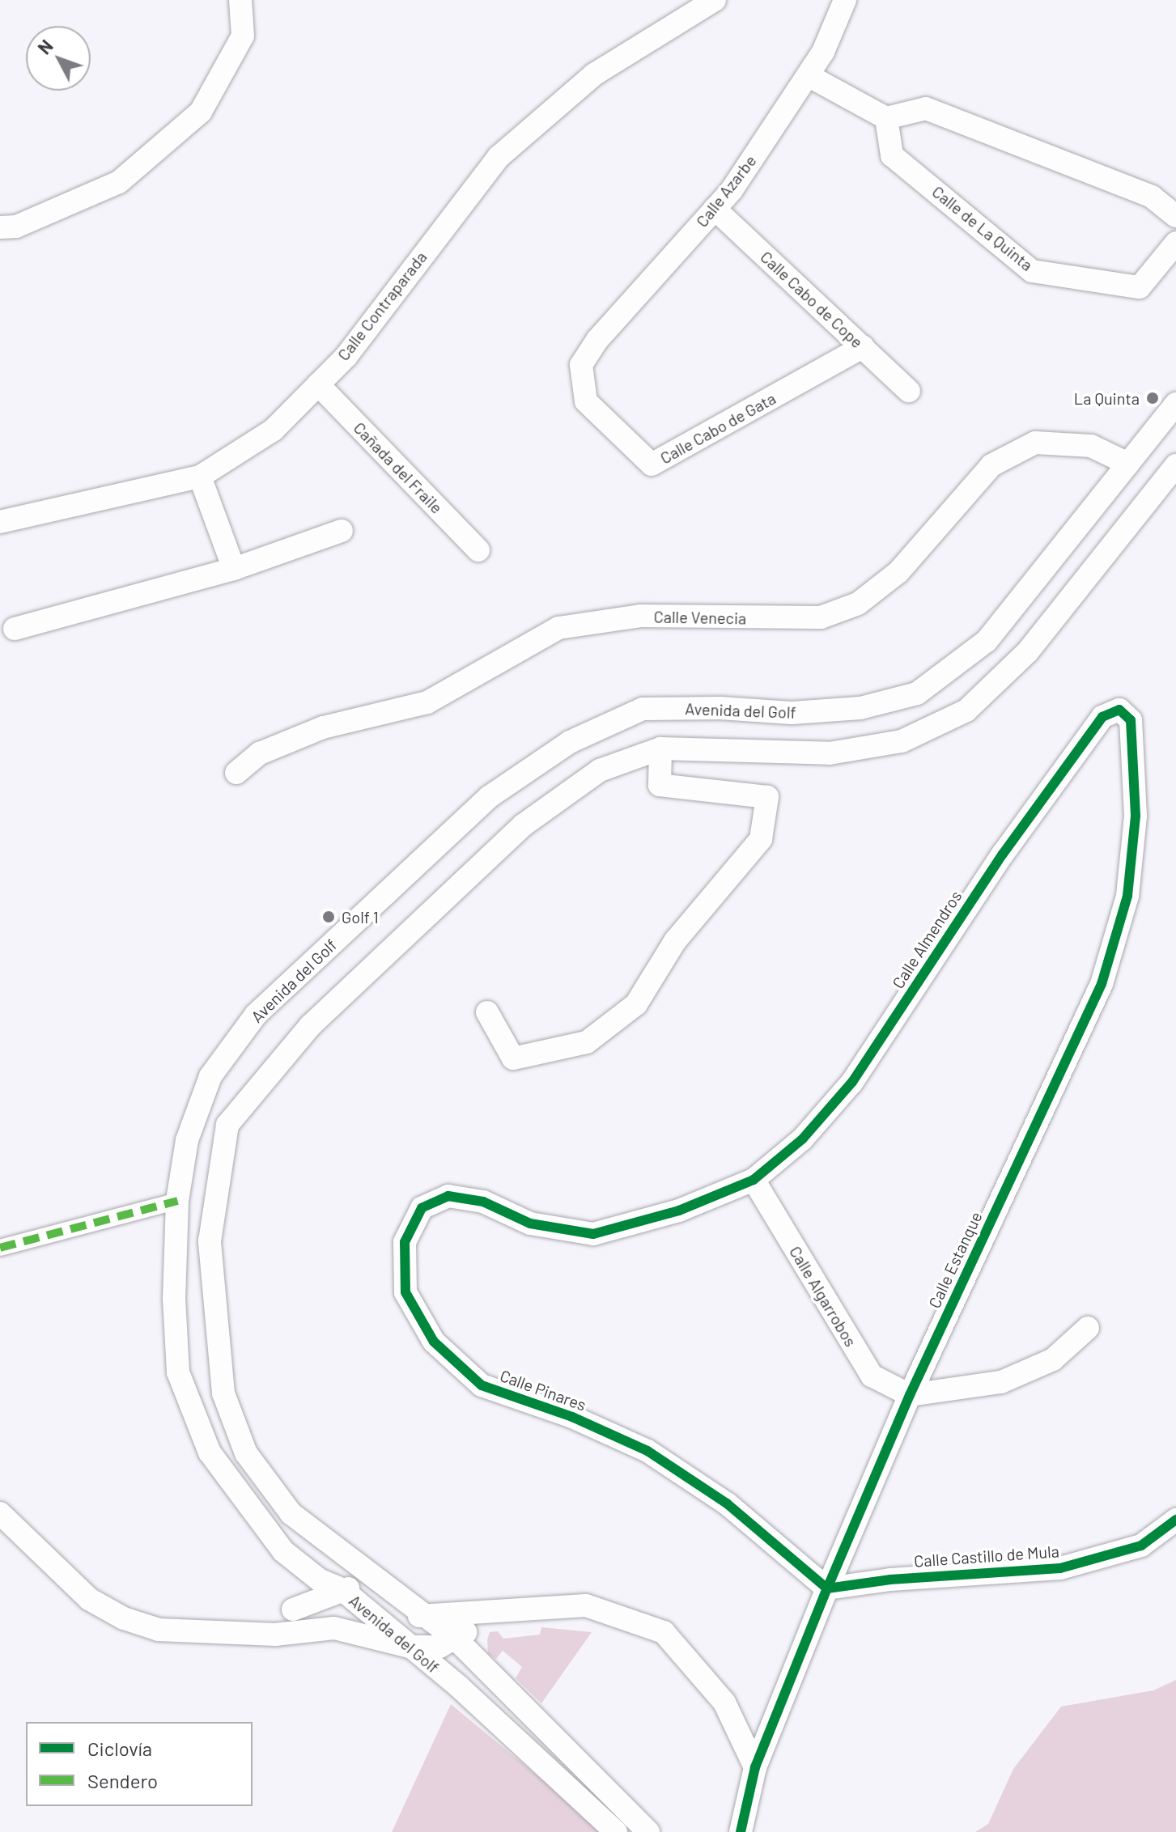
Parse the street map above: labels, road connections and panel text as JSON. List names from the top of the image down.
{
  "streets": {
    "street": [
      "Calle Azarbe",
      "Calle de La Quinta",
      "Calle Cabo de Cope",
      "Calle Contraparada",
      "Calle Cabo de Gata",
      "Cañada del Fraile",
      "Calle Venecia",
      "Avenida del Golf",
      "Calle Almendros",
      "Calle Estanque",
      "Calle Algarrobos",
      "Calle Pinares",
      "Calle Castillo de Mula"
    ]
  },
  "crossings": [
    ["Calle Azarbe", "Calle Cabo de Cope"],
    ["Calle Azarbe", "Calle Cabo de Gata"],
    ["Calle Cabo de Cope", "Calle Cabo de Gata"],
    ["Calle Contraparada", "Cañada del Fraile"],
    ["Calle Venecia", "Avenida del Golf"],
    ["Calle Almendros", "Calle Estanque"],
    ["Calle Almendros", "Calle Algarrobos"],
    ["Calle Almendros", "Calle Pinares"],
    ["Calle Estanque", "Calle Algarrobos"],
    ["Calle Estanque", "Calle Pinares"],
    ["Calle Estanque", "Calle Castillo de Mula"],
    ["Calle Algarrobos", "Calle Pinares"],
    ["Calle Pinares", "Calle Castillo de Mula"]
  ],
  "places": ["La Quinta", "Golf 1"],
  "legend": ["Ciclovía", "Sendero"],
  "north": "top left"
}
